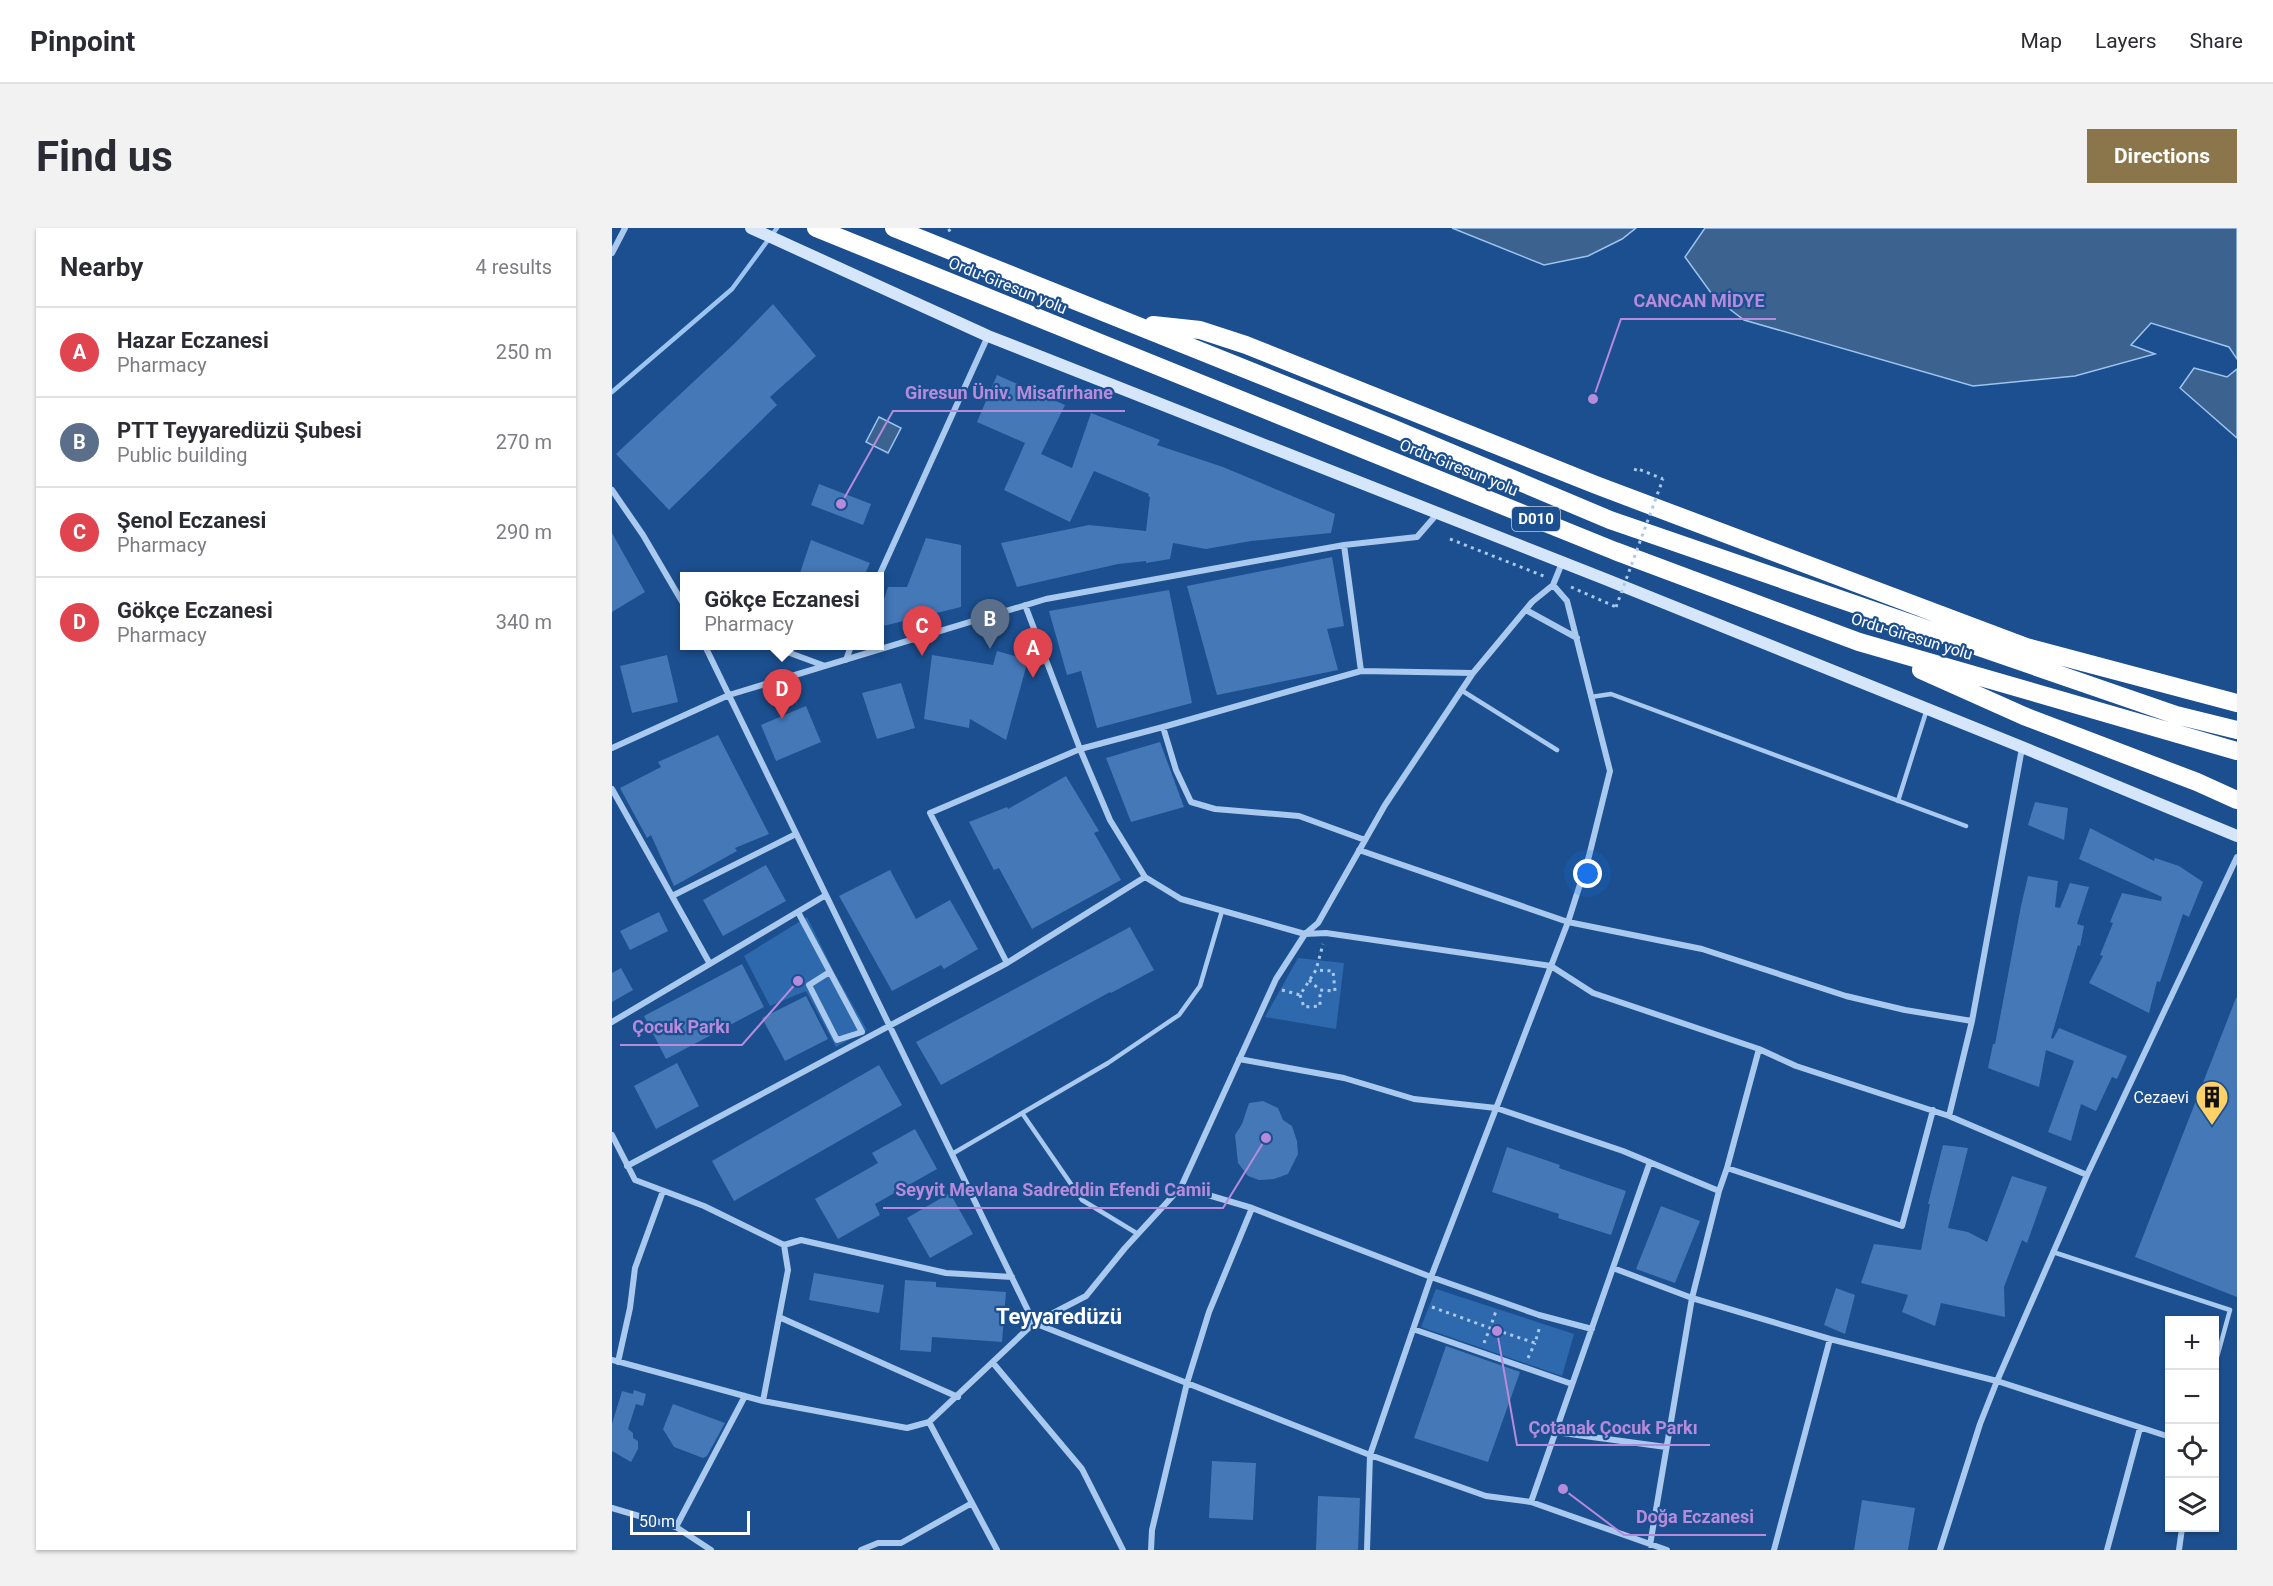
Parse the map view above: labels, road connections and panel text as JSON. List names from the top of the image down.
{
  "streets": {
    "highway": ["Ordu-Giresun yolu", "D010"]
  },
  "districts": ["Teyyaredüzü"],
  "places": {
    "other": [
      "CANCAN MİDYE",
      "Giresun Üniv. Misafirhane",
      "Çocuk Parkı",
      "Seyyit Mevlana Sadreddin Efendi Camii",
      "Çotanak Çocuk Parkı",
      "Doğa Eczanesi"
    ],
    "building": ["Cezaevi"]
  },
  "scale_bar": "50 m",
  "page": {
    "header": "Pinpoint",
    "nav": ["Map", "Layers", "Share"],
    "buttons": "Directions",
    "title": "Find us",
    "heading": ["Nearby", "4 results"],
    "list": [
      {
        "mark": "A",
        "name": "Hazar Eczanesi",
        "note": "Pharmacy",
        "value": "250 m"
      },
      {
        "mark": "B",
        "name": "PTT Teyyaredüzü Şubesi",
        "note": "Public building",
        "value": "270 m"
      },
      {
        "mark": "C",
        "name": "Şenol Eczanesi",
        "note": "Pharmacy",
        "value": "290 m"
      },
      {
        "mark": "D",
        "name": "Gökçe Eczanesi",
        "note": "Pharmacy",
        "value": "340 m"
      }
    ],
    "popup": ["Gökçe Eczanesi", "Pharmacy"],
    "pins": [
      "B",
      "C",
      "A",
      "D"
    ],
    "map_buttons": ["+", "−"],
    "scale": "50 m"
  }
}
